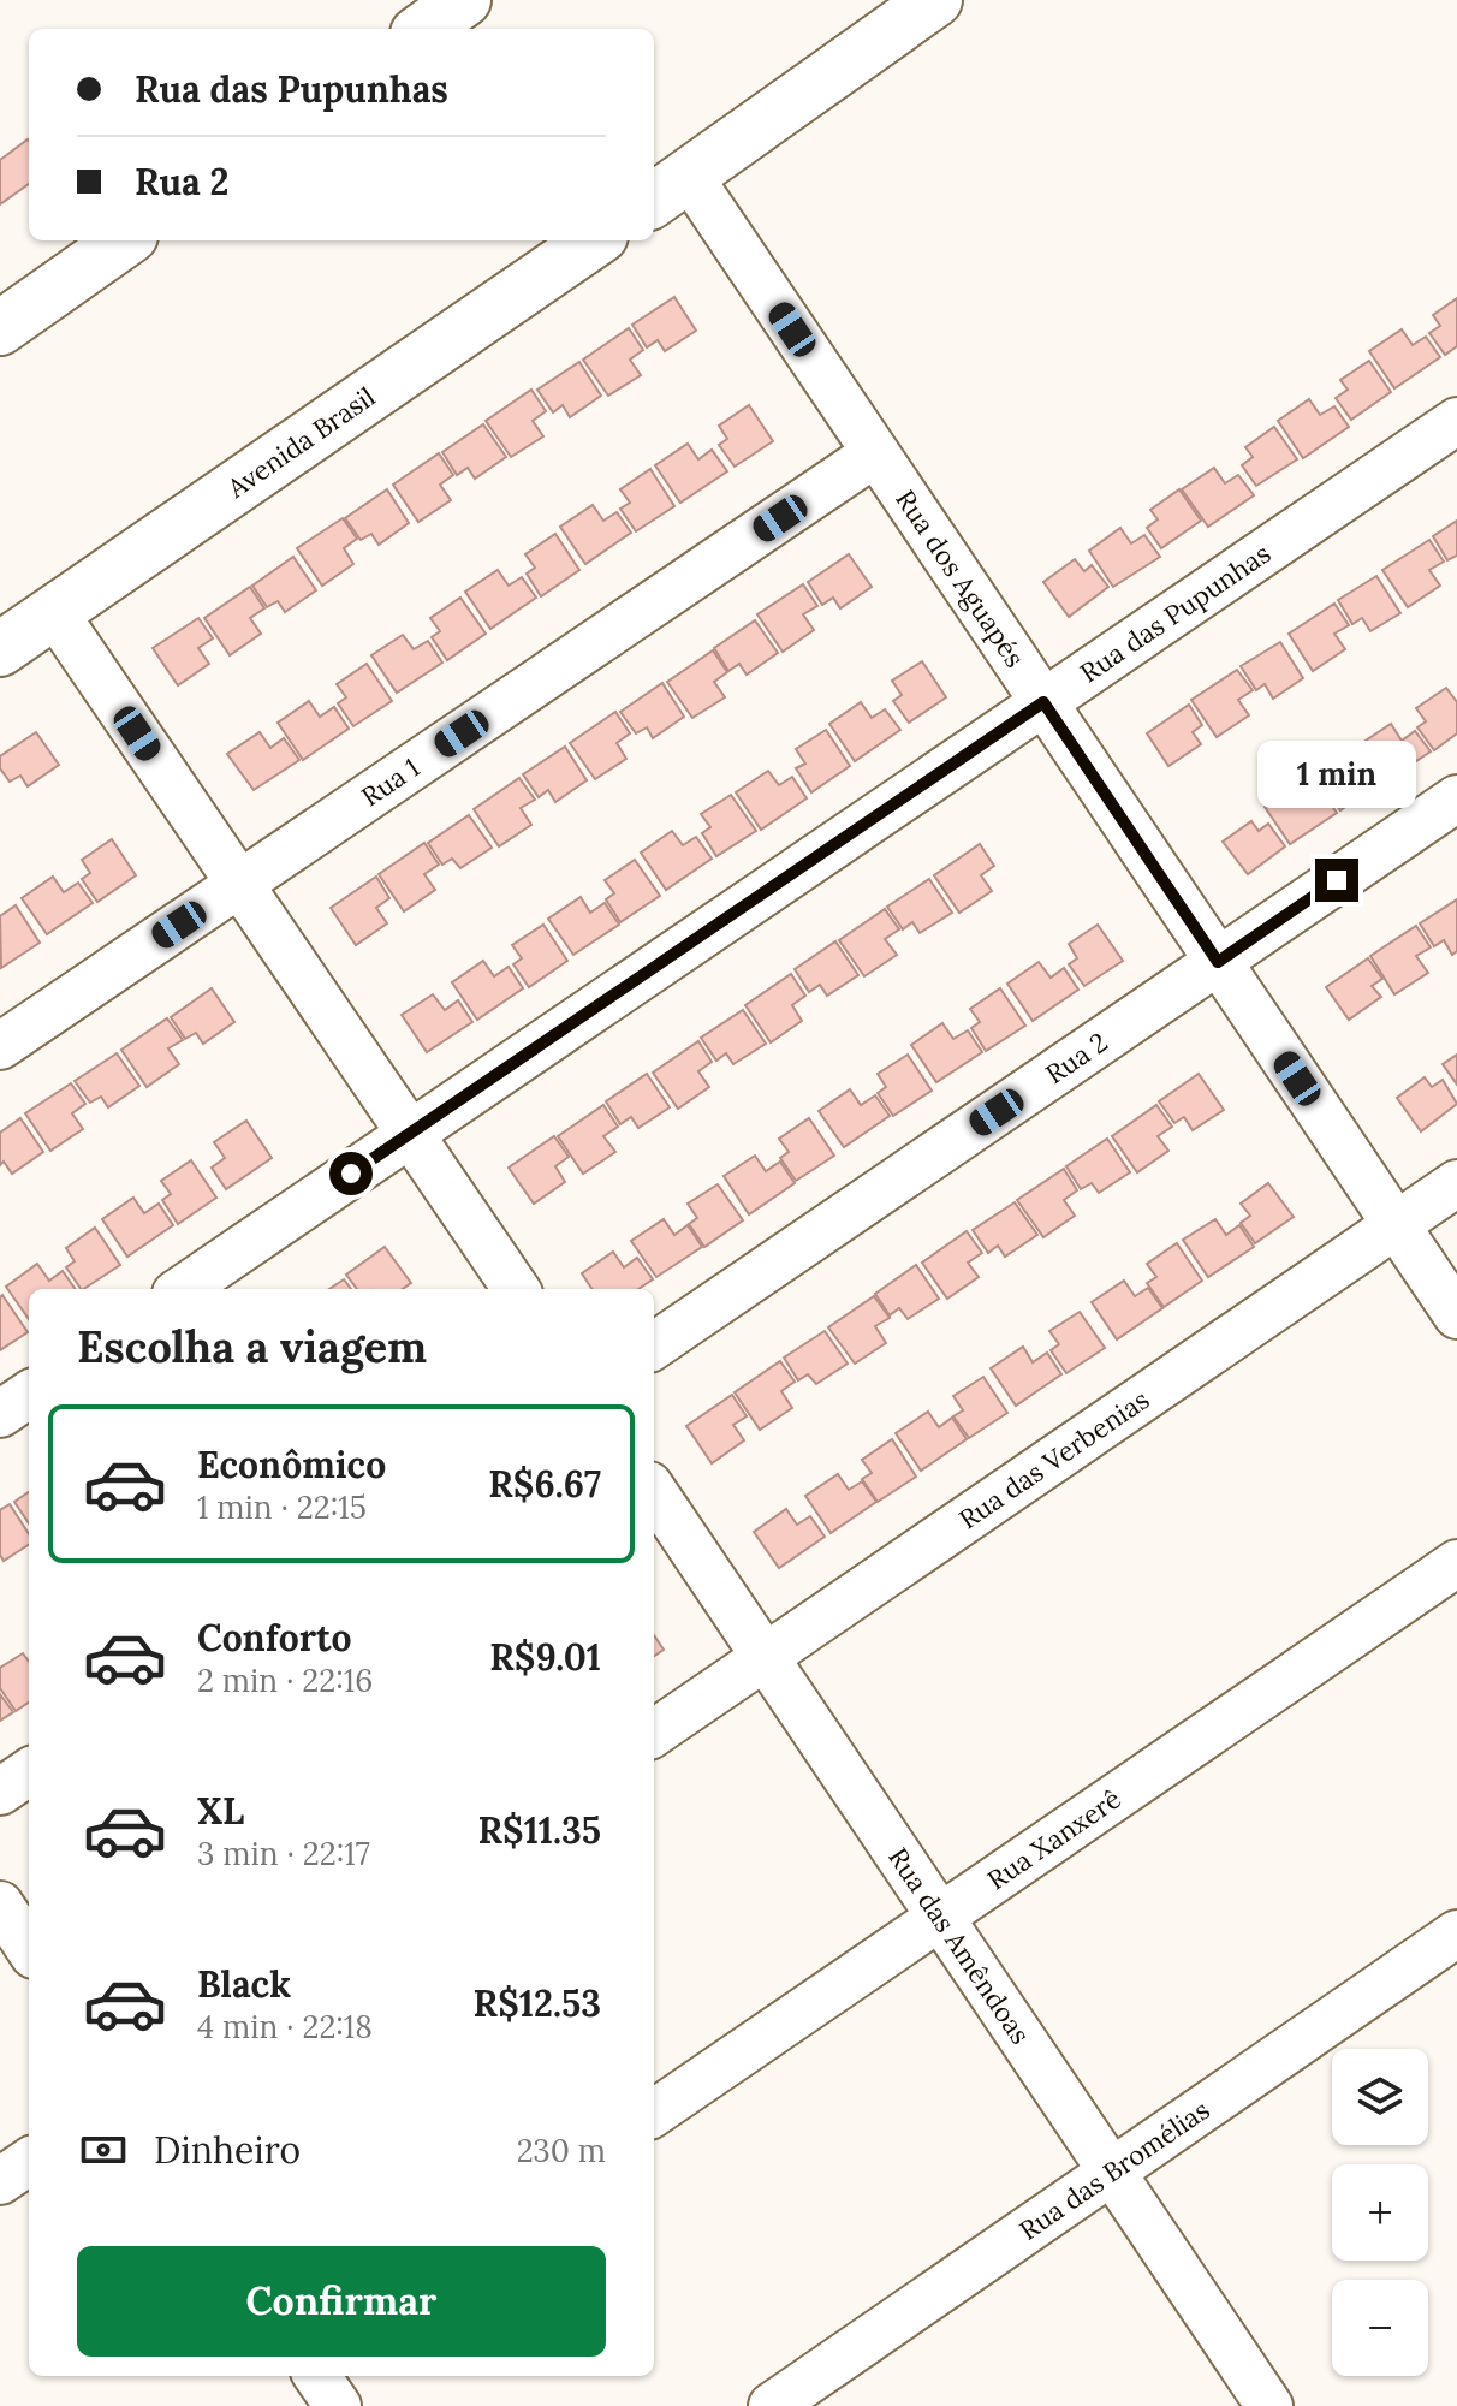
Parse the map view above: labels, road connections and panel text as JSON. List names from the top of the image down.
{
  "streets": {
    "street": [
      "Avenida Brasil",
      "Rua dos Aguapés",
      "Rua das Pupunhas",
      "Rua 1",
      "Rua 2",
      "Rua das Verbenias",
      "Rua Xanxerê",
      "Rua das Amêndoas",
      "Rua das Bromélias"
    ]
  },
  "crossings": [
    ["Rua dos Aguapés", "Rua das Pupunhas"],
    ["Rua dos Aguapés", "Rua 1"],
    ["Rua dos Aguapés", "Rua 2"],
    ["Rua dos Aguapés", "Rua das Verbenias"],
    ["Rua das Verbenias", "Rua das Amêndoas"],
    ["Rua Xanxerê", "Rua das Amêndoas"],
    ["Rua das Amêndoas", "Rua das Bromélias"]
  ],
  "page": {
    "banner": ["Rua das Pupunhas", "Rua 2"],
    "bubble": "1 min",
    "heading": "Escolha a viagem",
    "list": [
      {
        "name": "Econômico",
        "note": "1 min · 22:15",
        "value": "R$6.67"
      },
      {
        "name": "Conforto",
        "note": "2 min · 22:16",
        "value": "R$9.01"
      },
      {
        "name": "XL",
        "note": "3 min · 22:17",
        "value": "R$11.35"
      },
      {
        "name": "Black",
        "note": "4 min · 22:18",
        "value": "R$12.53"
      }
    ],
    "map_buttons": ["+", "−"],
    "pay": ["Dinheiro", "230 m"],
    "buttons": "Confirmar"
  }
}
